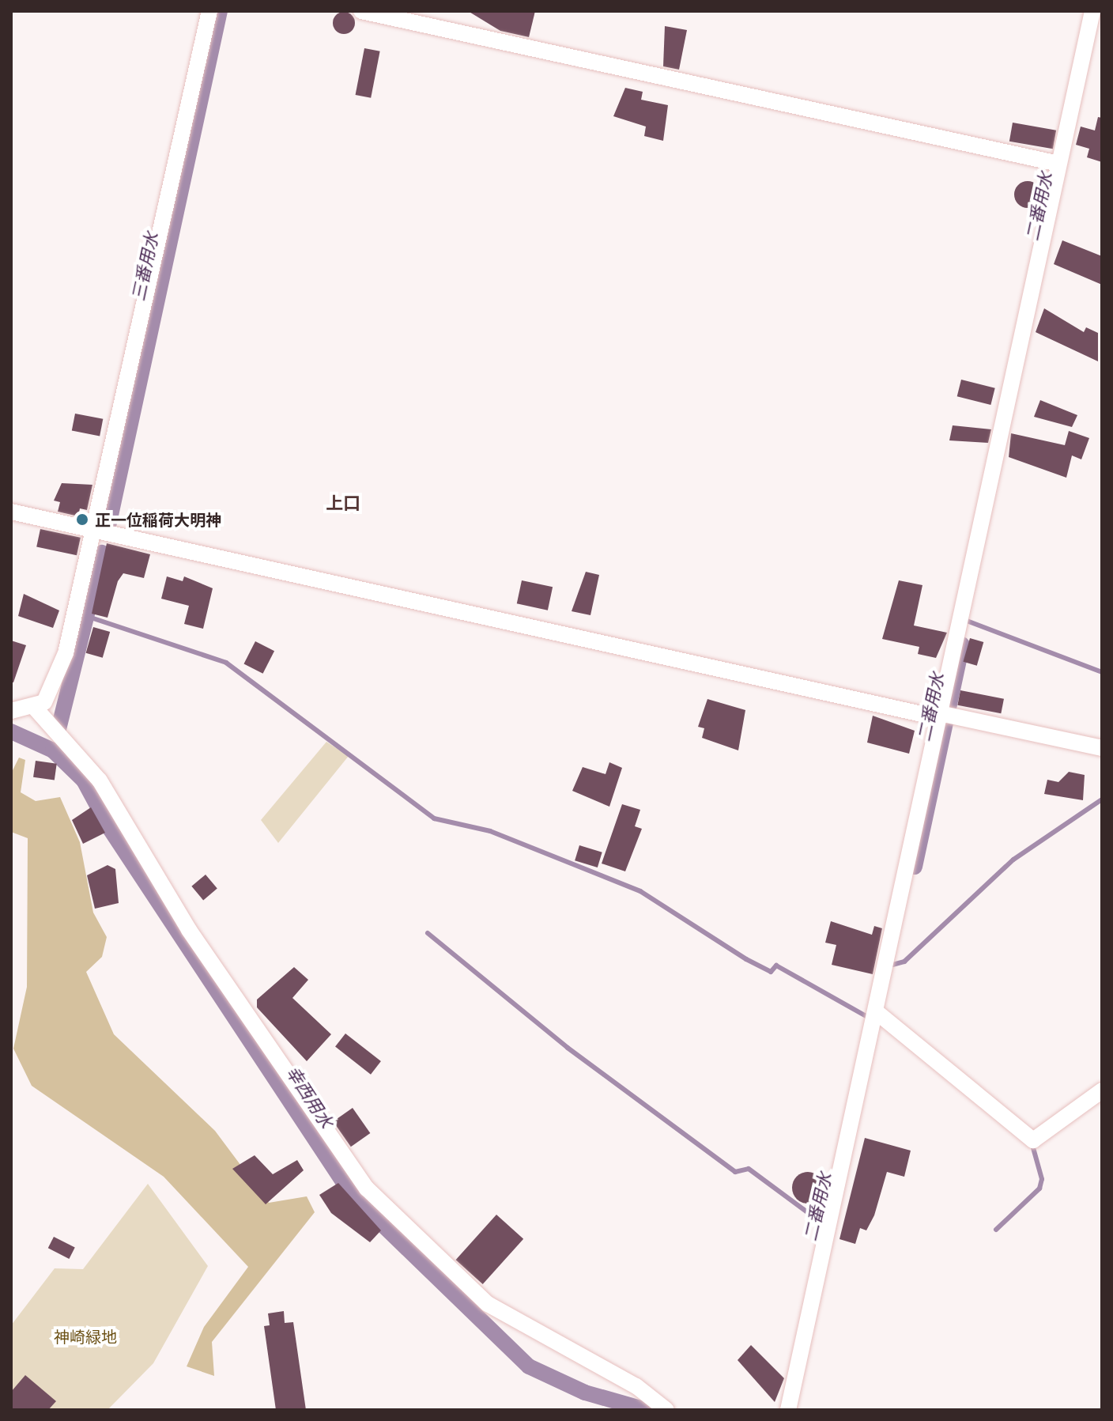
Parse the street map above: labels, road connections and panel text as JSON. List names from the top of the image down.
{
  "districts": ["上口"],
  "water": ["二番用水", "三番用水", "幸西用水"],
  "parks": ["神崎緑地"],
  "places": ["正一位稲荷大明神"]
}
